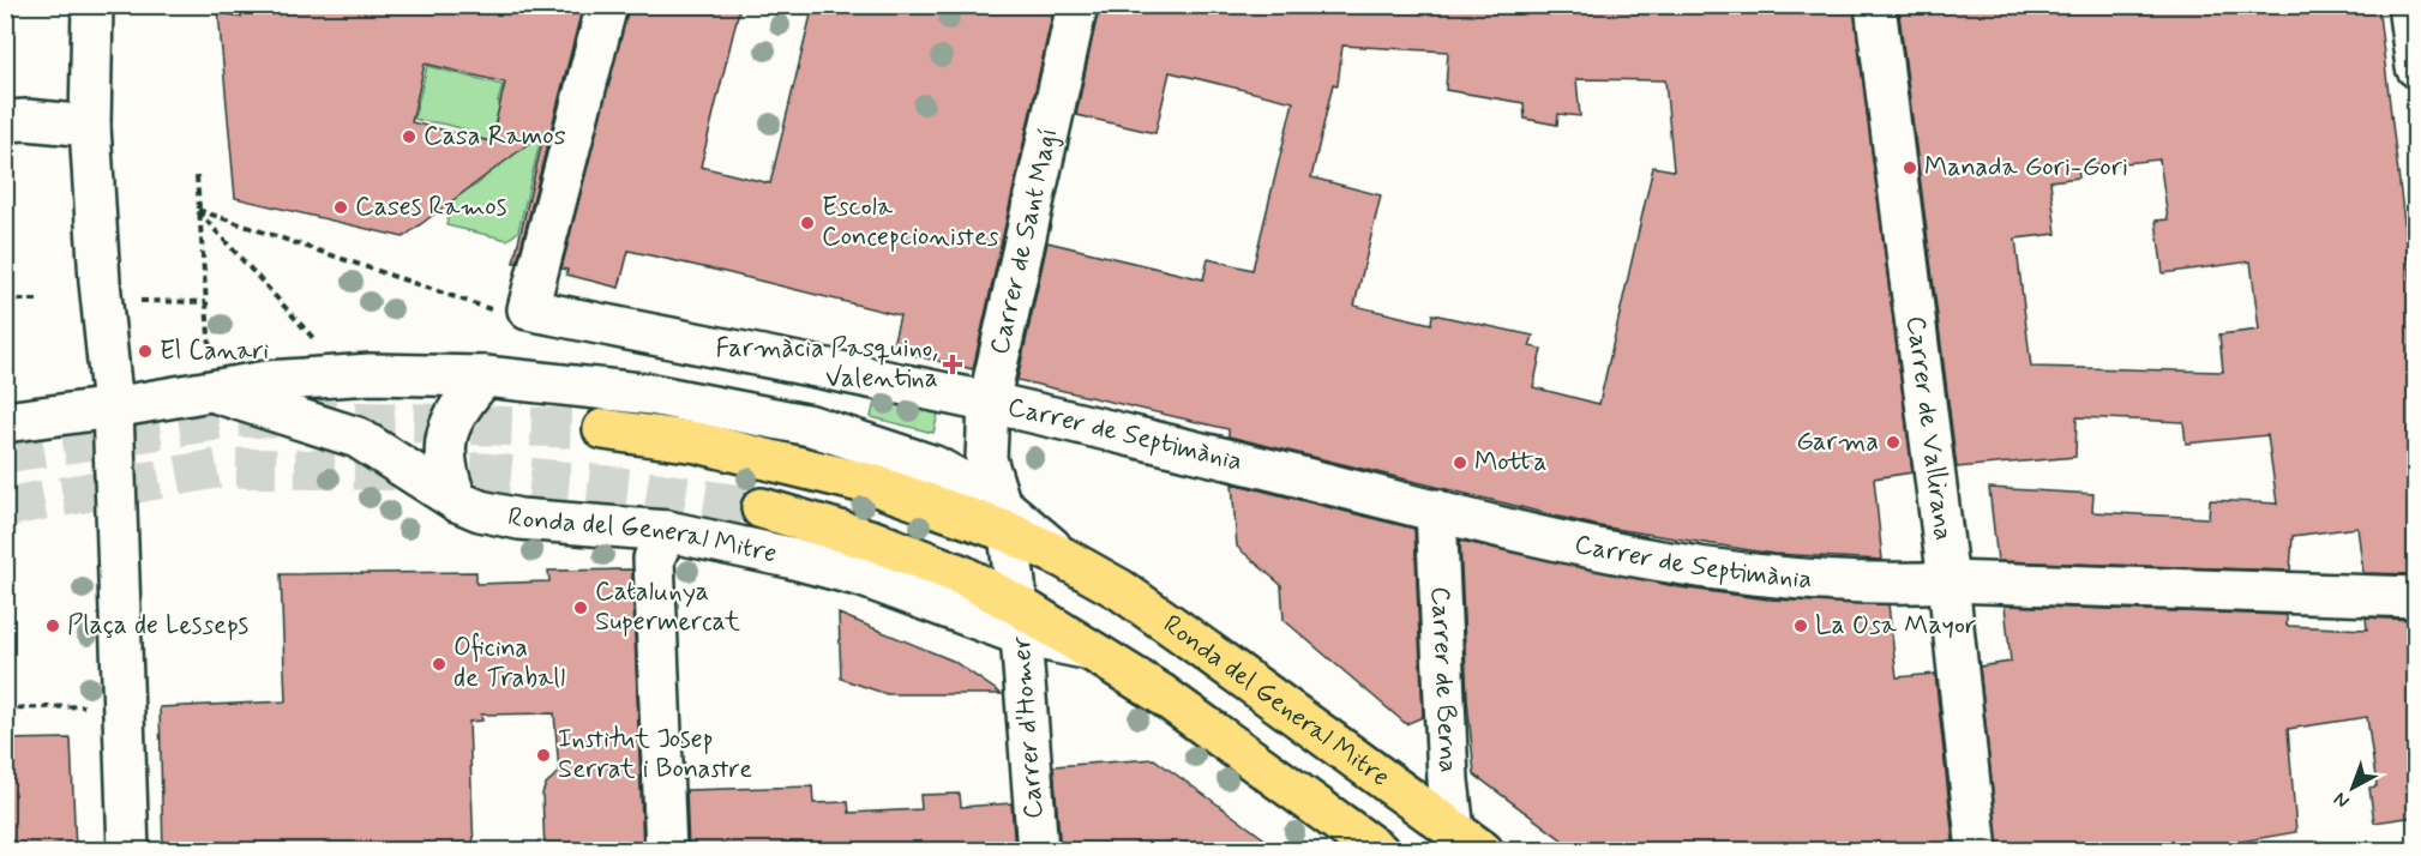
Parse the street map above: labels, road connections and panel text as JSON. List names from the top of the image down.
{
  "streets": {
    "main road": ["Ronda del General Mitre"],
    "street": [
      "Carrer de Sant Magí",
      "Carrer de Vallirana",
      "Carrer de Septimània",
      "Carrer de Berna",
      "Carrer d'Homer"
    ]
  },
  "crossings": [
    ["Carrer de Sant Magí", "Carrer de Septimània"],
    ["Carrer de Sant Magí", "Ronda del General Mitre"],
    ["Carrer de Sant Magí", "Carrer d'Homer"],
    ["Carrer de Vallirana", "Carrer de Septimània"],
    ["Carrer de Septimània", "Carrer de Berna"],
    ["Ronda del General Mitre", "Carrer de Berna"],
    ["Ronda del General Mitre", "Carrer d'Homer"]
  ],
  "places": {
    "other": [
      "Casa Ramos",
      "Manada Gori-Gori",
      "Cases Ramos",
      "Escola Concepcionistes",
      "El Canari",
      "Garma",
      "Motta",
      "Catalunya Supermercat",
      "Plaça de Lesseps",
      "La Osa Mayor",
      "Oficina de Traball",
      "Institut Josep Serrat i Bonastre"
    ],
    "health": ["Farmàcia Pasquino, Valentina"]
  },
  "north": "bottom left"
}
